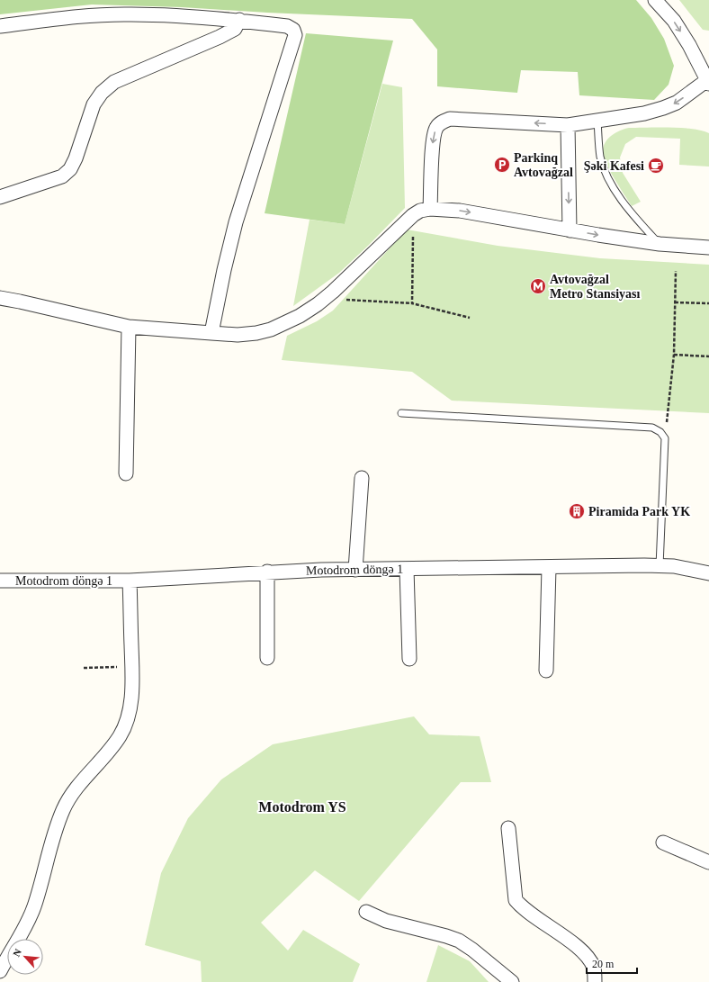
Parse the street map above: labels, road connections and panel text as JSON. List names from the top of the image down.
{
  "streets": {
    "street": ["Motodrom döngə 1"]
  },
  "districts": ["Motodrom YS"],
  "places": {
    "parking": ["Parkinq Avtovağzal"],
    "cafe": ["Şəki Kafesi"],
    "metro station": ["Avtovağzal Metro Stansiyası"],
    "building": ["Piramida Park YK"]
  },
  "scale_bar": "20 m",
  "north": "top left"
}
